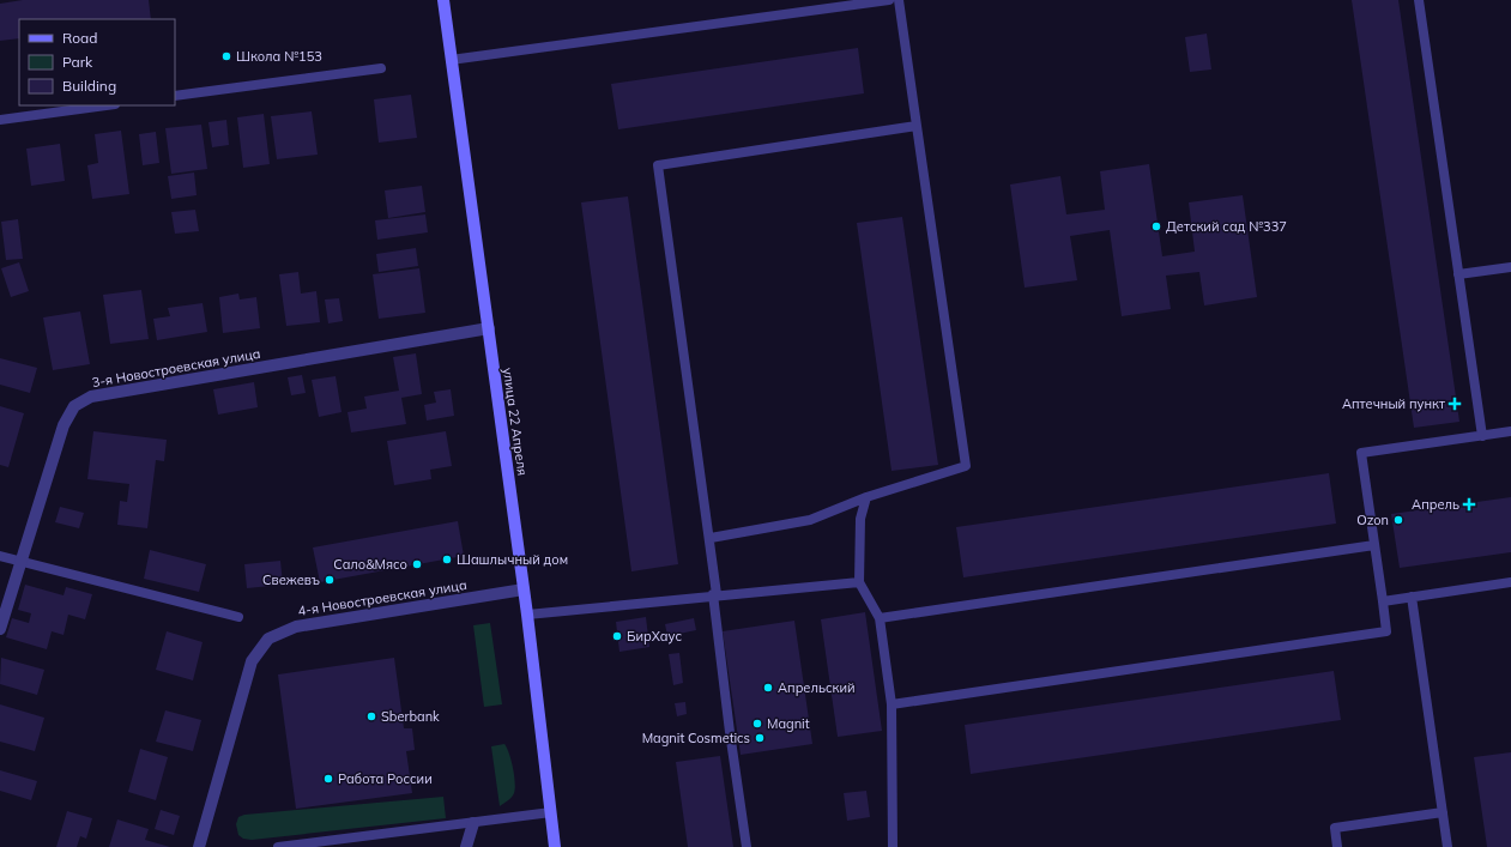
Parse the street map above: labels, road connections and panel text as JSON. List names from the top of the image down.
{
  "streets": {
    "main road": ["улица 22 Апреля"],
    "street": ["3-я Новостроевская улица", "4-я Новостроевская улица"]
  },
  "crossings": [
    ["3-я Новостроевская улица", "улица 22 Апреля"],
    ["улица 22 Апреля", "4-я Новостроевская улица"]
  ],
  "places": {
    "other": [
      "Школа №153",
      "Детский сад №337",
      "Ozon",
      "Шашлычный дом",
      "Сало&Мясо",
      "Свежевъ",
      "БирХаус",
      "Апрельский",
      "Sberbank",
      "Magnit",
      "Magnit Cosmetics",
      "Работа России"
    ],
    "health": ["Аптечный пункт", "Апрель"]
  },
  "legend": ["Road", "Park", "Building"]
}
